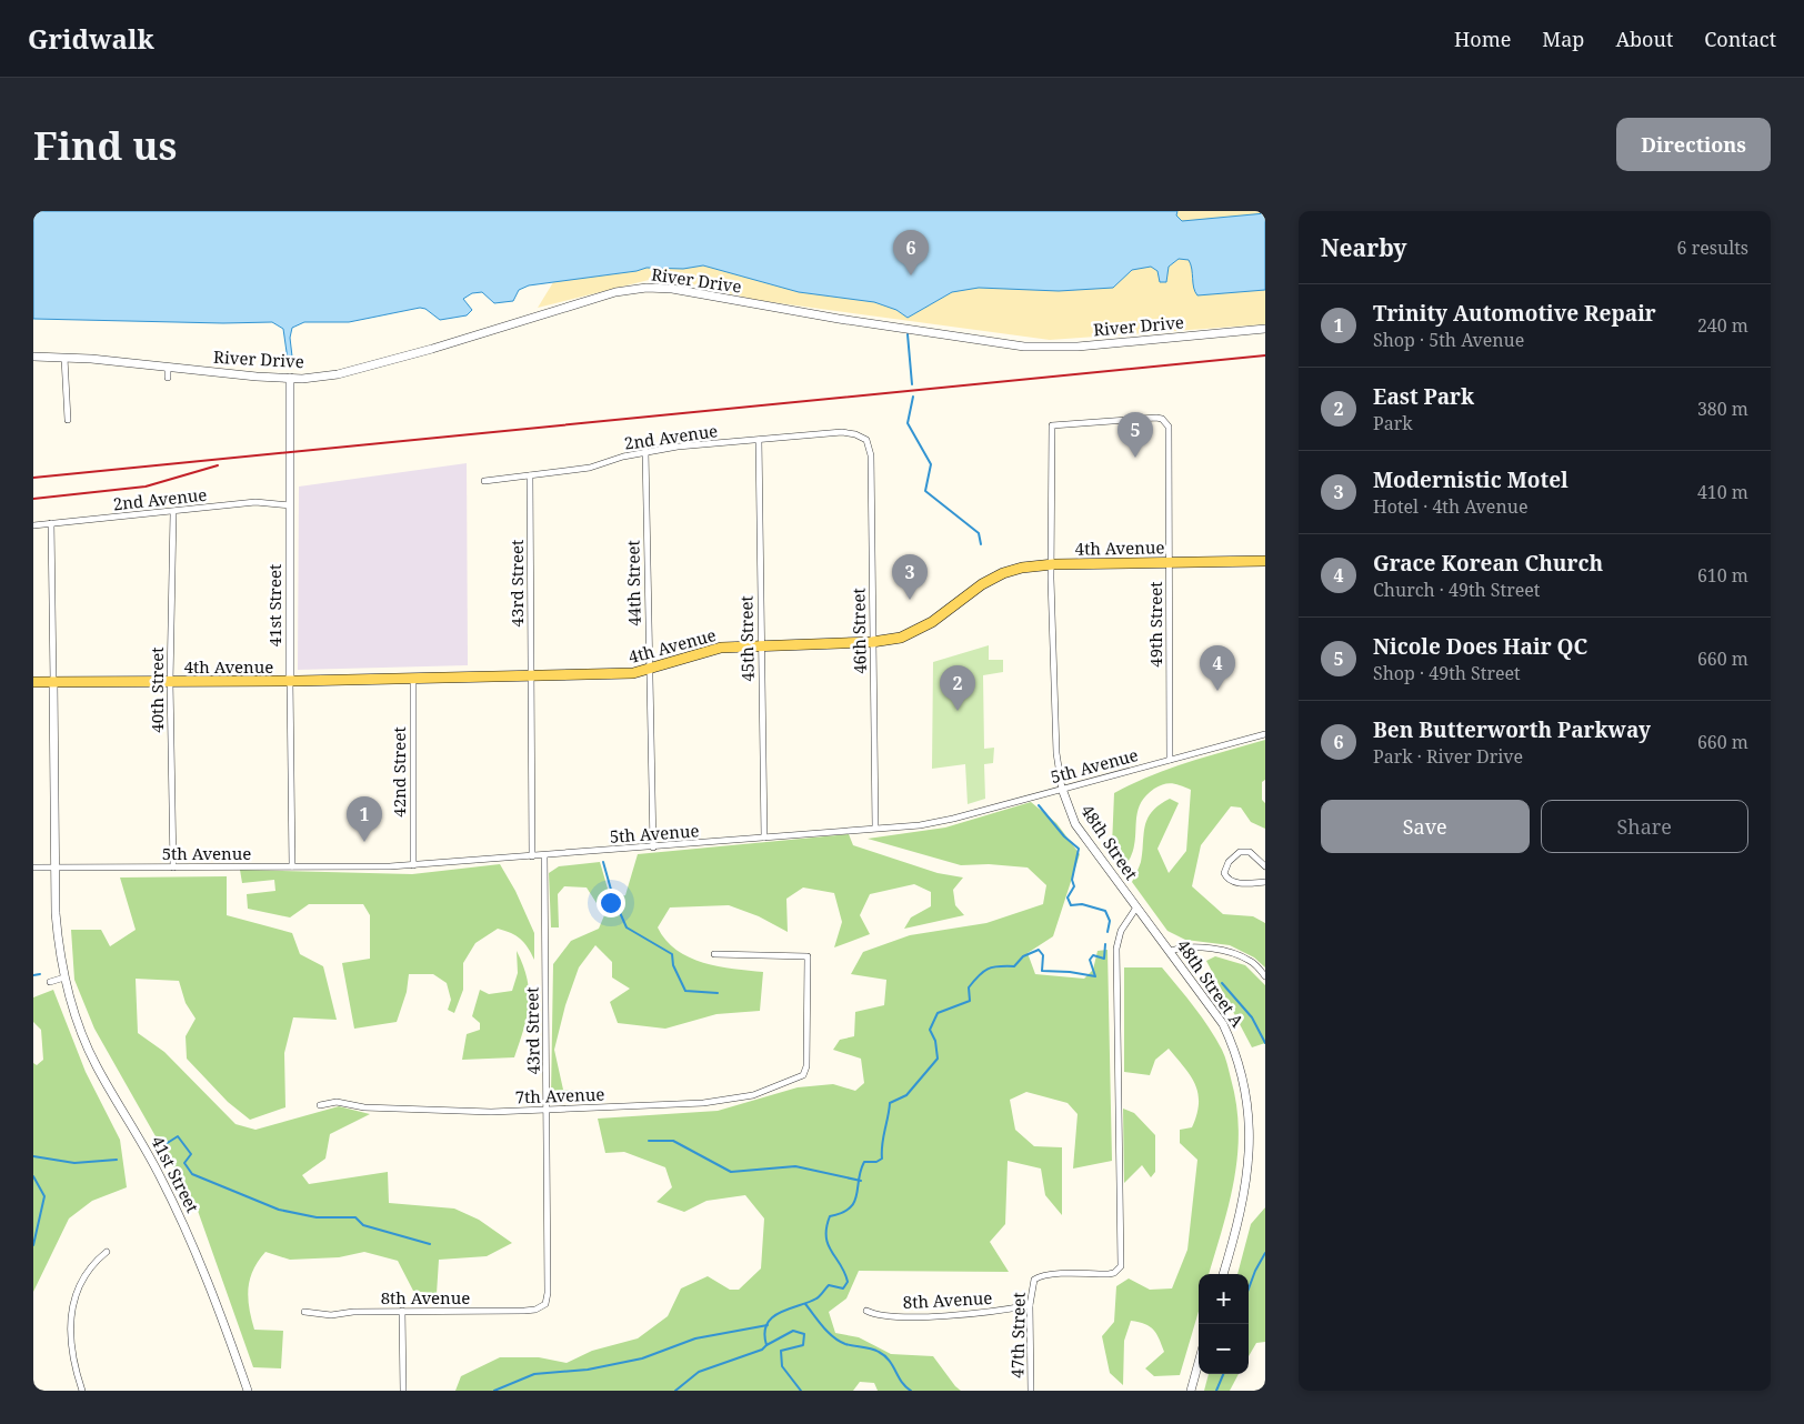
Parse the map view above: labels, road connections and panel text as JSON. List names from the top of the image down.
{
  "streets": {
    "main road": ["4th Avenue"],
    "street": [
      "River Drive",
      "2nd Avenue",
      "43rd Street",
      "44th Street",
      "41st Street",
      "49th Street",
      "46th Street",
      "45th Street",
      "40th Street",
      "5th Avenue",
      "42nd Street",
      "48th Street",
      "48th Street A",
      "7th Avenue",
      "8th Avenue",
      "47th Street"
    ]
  },
  "crossings": [
    ["River Drive", "41st Street"],
    ["2nd Avenue", "43rd Street"],
    ["2nd Avenue", "44th Street"],
    ["2nd Avenue", "41st Street"],
    ["2nd Avenue", "46th Street"],
    ["2nd Avenue", "45th Street"],
    ["2nd Avenue", "40th Street"],
    ["4th Avenue", "43rd Street"],
    ["4th Avenue", "44th Street"],
    ["4th Avenue", "41st Street"],
    ["4th Avenue", "49th Street"],
    ["4th Avenue", "46th Street"],
    ["4th Avenue", "45th Street"],
    ["4th Avenue", "40th Street"],
    ["4th Avenue", "42nd Street"],
    ["4th Avenue", "48th Street"],
    ["43rd Street", "5th Avenue"],
    ["43rd Street", "7th Avenue"],
    ["43rd Street", "8th Avenue"],
    ["44th Street", "5th Avenue"],
    ["41st Street", "5th Avenue"],
    ["49th Street", "5th Avenue"],
    ["49th Street", "48th Street"],
    ["46th Street", "5th Avenue"],
    ["45th Street", "5th Avenue"],
    ["40th Street", "5th Avenue"],
    ["5th Avenue", "42nd Street"],
    ["5th Avenue", "48th Street"],
    ["48th Street", "48th Street A"],
    ["48th Street", "47th Street"],
    ["48th Street A", "47th Street"],
    ["8th Avenue", "47th Street"]
  ],
  "page": {
    "header": "Gridwalk",
    "nav": [
      "Home",
      "Map",
      "About",
      "Contact"
    ],
    "buttons": [
      "Directions",
      ["Save", "Share"]
    ],
    "title": "Find us",
    "heading": ["Nearby", "6 results"],
    "pins": [
      "6",
      "5",
      "3",
      "4",
      "2",
      "1"
    ],
    "list": [
      {
        "mark": "1",
        "name": "Trinity Automotive Repair",
        "note": "Shop · 5th Avenue",
        "value": "240 m"
      },
      {
        "mark": "2",
        "name": "East Park",
        "note": "Park",
        "value": "380 m"
      },
      {
        "mark": "3",
        "name": "Modernistic Motel",
        "note": "Hotel · 4th Avenue",
        "value": "410 m"
      },
      {
        "mark": "4",
        "name": "Grace Korean Church",
        "note": "Church · 49th Street",
        "value": "610 m"
      },
      {
        "mark": "5",
        "name": "Nicole Does Hair QC",
        "note": "Shop · 49th Street",
        "value": "660 m"
      },
      {
        "mark": "6",
        "name": "Ben Butterworth Parkway",
        "note": "Park · River Drive",
        "value": "660 m"
      }
    ],
    "map_buttons": ["+", "−"]
  }
}
